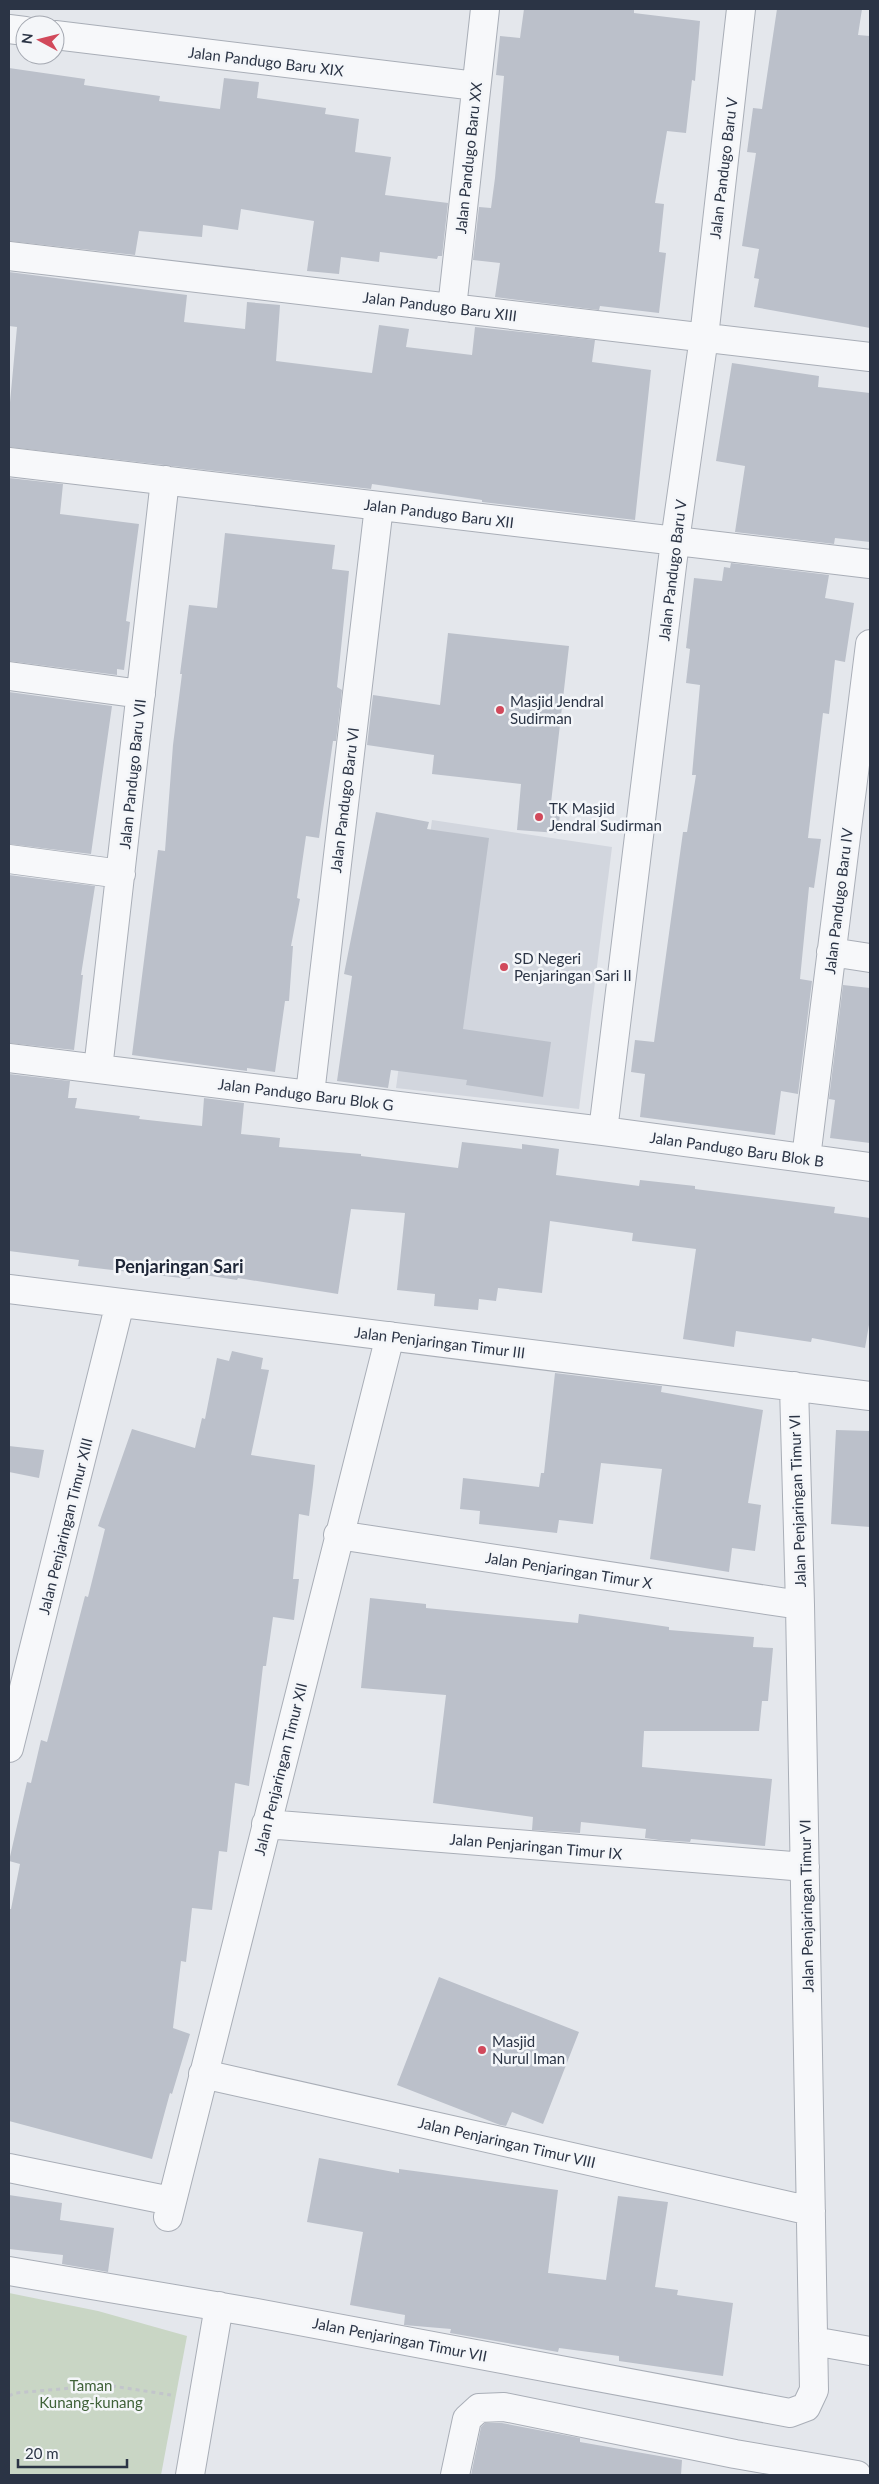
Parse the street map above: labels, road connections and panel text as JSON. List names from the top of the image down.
{
  "streets": {
    "street": [
      "Jalan Pandugo Baru XIX",
      "Jalan Pandugo Baru XX",
      "Jalan Pandugo Baru V",
      "Jalan Pandugo Baru XIII",
      "Jalan Pandugo Baru XII",
      "Jalan Pandugo Baru VII",
      "Jalan Pandugo Baru VI",
      "Jalan Pandugo Baru IV",
      "Jalan Pandugo Baru Blok G",
      "Jalan Pandugo Baru Blok B",
      "Jalan Penjaringan Timur III",
      "Jalan Penjaringan Timur VI",
      "Jalan Penjaringan Timur XIII",
      "Jalan Penjaringan Timur X",
      "Jalan Penjaringan Timur XII",
      "Jalan Penjaringan Timur IX",
      "Jalan Penjaringan Timur VIII",
      "Jalan Penjaringan Timur VII"
    ]
  },
  "crossings": [
    ["Jalan Pandugo Baru XIX", "Jalan Pandugo Baru XX"],
    ["Jalan Pandugo Baru XX", "Jalan Pandugo Baru XIII"],
    ["Jalan Pandugo Baru V", "Jalan Pandugo Baru XIII"],
    ["Jalan Pandugo Baru V", "Jalan Pandugo Baru XII"],
    ["Jalan Pandugo Baru V", "Jalan Pandugo Baru Blok G"],
    ["Jalan Pandugo Baru V", "Jalan Pandugo Baru Blok B"],
    ["Jalan Pandugo Baru XII", "Jalan Pandugo Baru VII"],
    ["Jalan Pandugo Baru XII", "Jalan Pandugo Baru VI"],
    ["Jalan Pandugo Baru VII", "Jalan Pandugo Baru Blok G"],
    ["Jalan Pandugo Baru VI", "Jalan Pandugo Baru Blok G"],
    ["Jalan Pandugo Baru IV", "Jalan Pandugo Baru Blok B"],
    ["Jalan Pandugo Baru Blok G", "Jalan Pandugo Baru Blok B"],
    ["Jalan Penjaringan Timur III", "Jalan Penjaringan Timur VI"],
    ["Jalan Penjaringan Timur III", "Jalan Penjaringan Timur XIII"],
    ["Jalan Penjaringan Timur III", "Jalan Penjaringan Timur XII"],
    ["Jalan Penjaringan Timur VI", "Jalan Penjaringan Timur X"],
    ["Jalan Penjaringan Timur VI", "Jalan Penjaringan Timur IX"],
    ["Jalan Penjaringan Timur VI", "Jalan Penjaringan Timur VIII"],
    ["Jalan Penjaringan Timur VI", "Jalan Penjaringan Timur VII"],
    ["Jalan Penjaringan Timur X", "Jalan Penjaringan Timur XII"],
    ["Jalan Penjaringan Timur XII", "Jalan Penjaringan Timur IX"],
    ["Jalan Penjaringan Timur XII", "Jalan Penjaringan Timur VIII"]
  ],
  "districts": ["Penjaringan Sari"],
  "parks": ["Taman Kunang-kunang"],
  "places": [
    "Masjid Jendral Sudirman",
    "TK Masjid Jendral Sudirman",
    "SD Negeri Penjaringan Sari II",
    "Masjid Nurul Iman"
  ],
  "scale_bar": "20 m",
  "north": "left"
}
